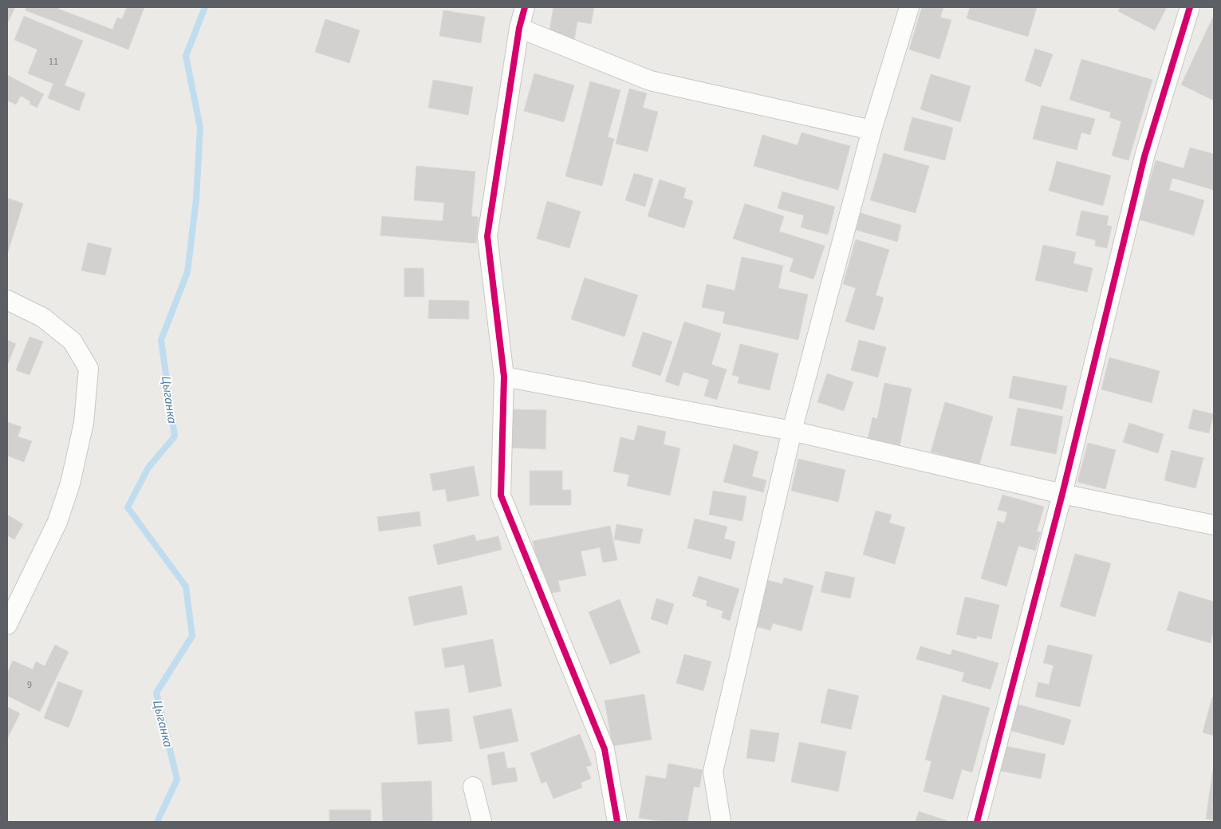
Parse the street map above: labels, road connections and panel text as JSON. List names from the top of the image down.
{
  "water": ["Цыганка"],
  "house_numbers": ["11", "9"]
}
